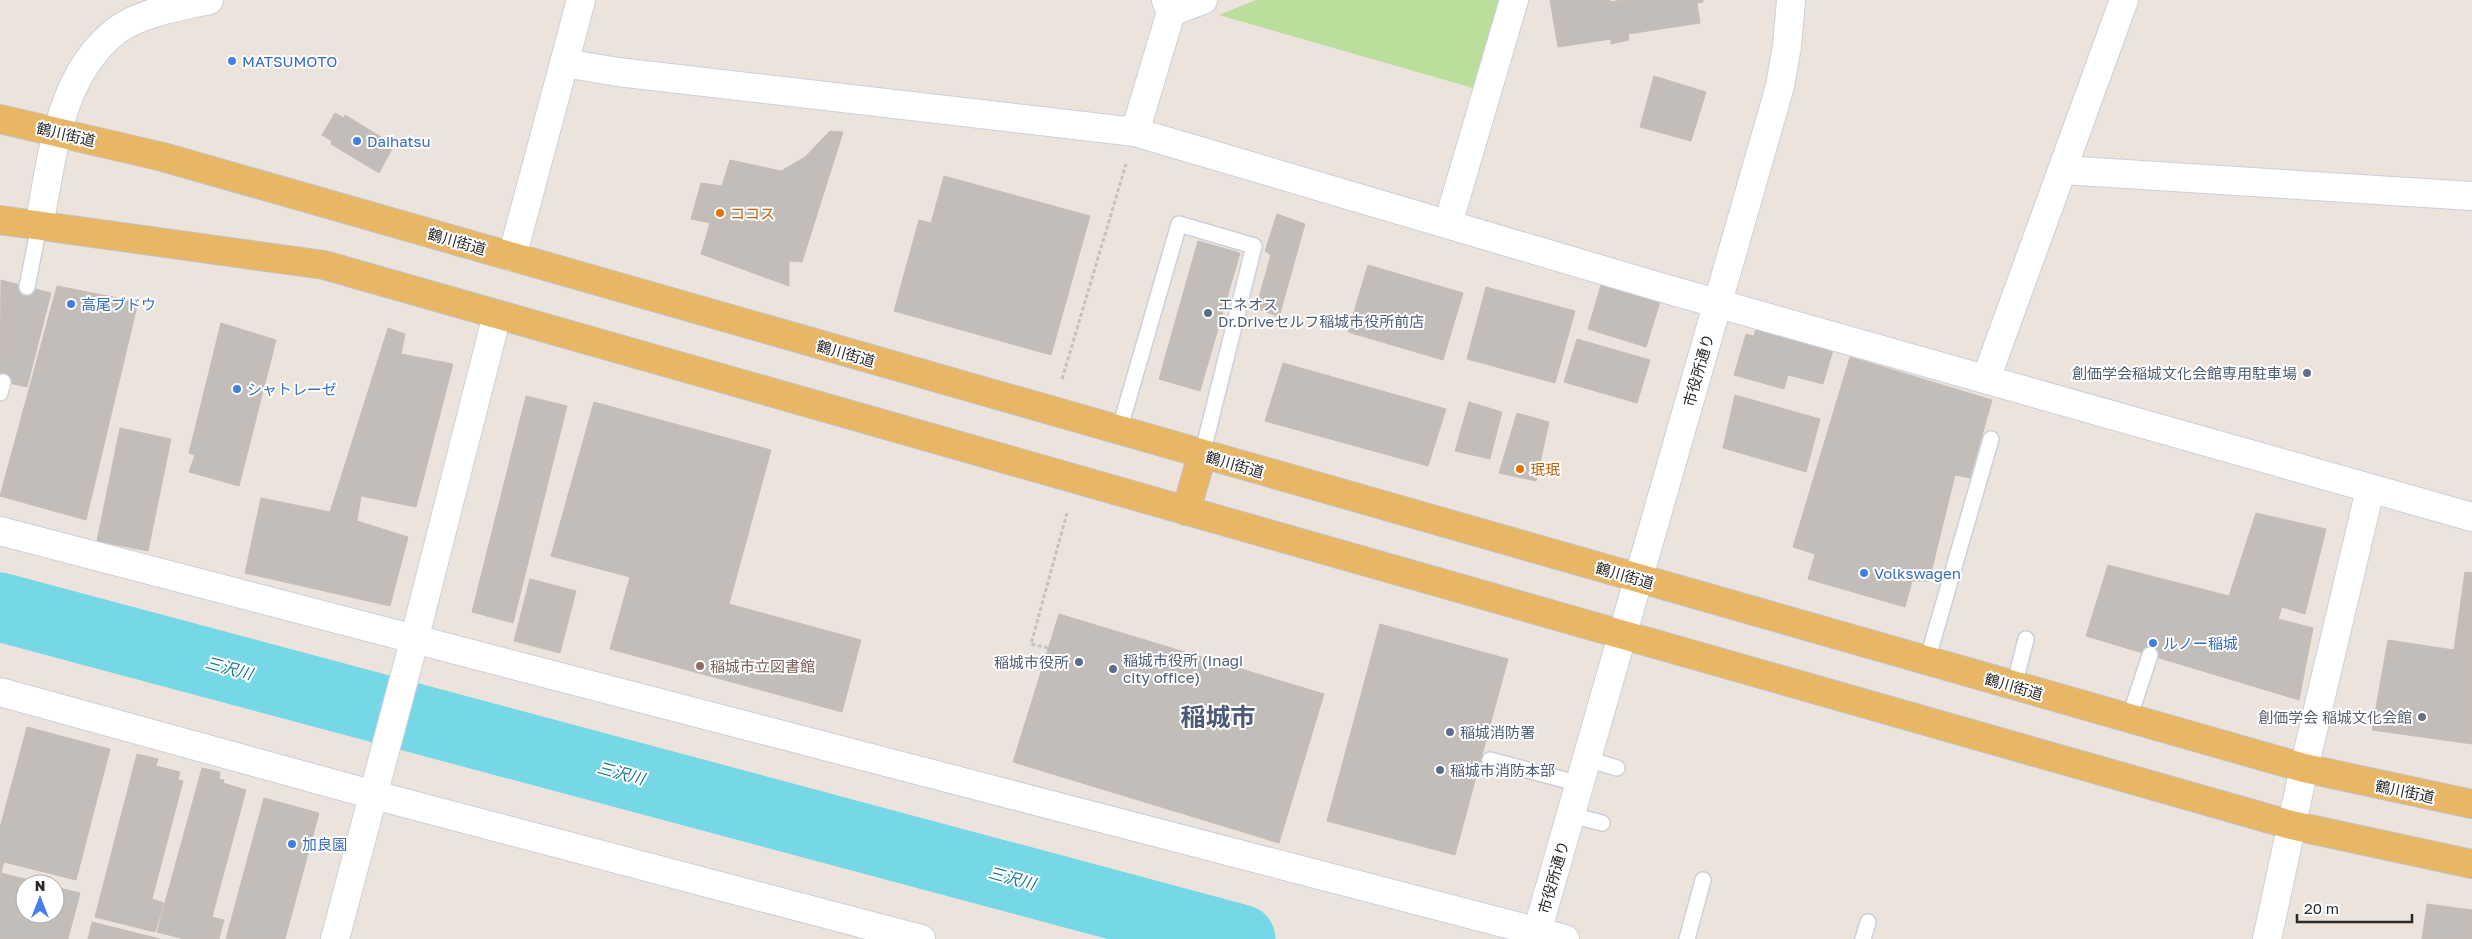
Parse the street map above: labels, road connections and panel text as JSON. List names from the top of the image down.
{
  "streets": {
    "main road": ["鶴川街道"],
    "street": ["市役所通り"]
  },
  "crossings": [
    ["鶴川街道", "市役所通り"]
  ],
  "districts": ["稲城市"],
  "water": ["三沢川"],
  "places": [
    "MATSUMOTO",
    "Daihatsu",
    "ココス",
    "高尾ブドウ",
    "エネオス Dr.Driveセルフ稲城市役所前店",
    "創価学会稲城文化会館専用駐車場",
    "シャトレーゼ",
    "珉珉",
    "Volkswagen",
    "ルノー稲城",
    "稲城市役所",
    "稲城市立図書館",
    "稲城市役所 (Inagi city office)",
    "創価学会 稲城文化会館",
    "稲城消防署",
    "稲城市消防本部",
    "加良園"
  ],
  "scale_bar": "20 m",
  "north": "top"
}
